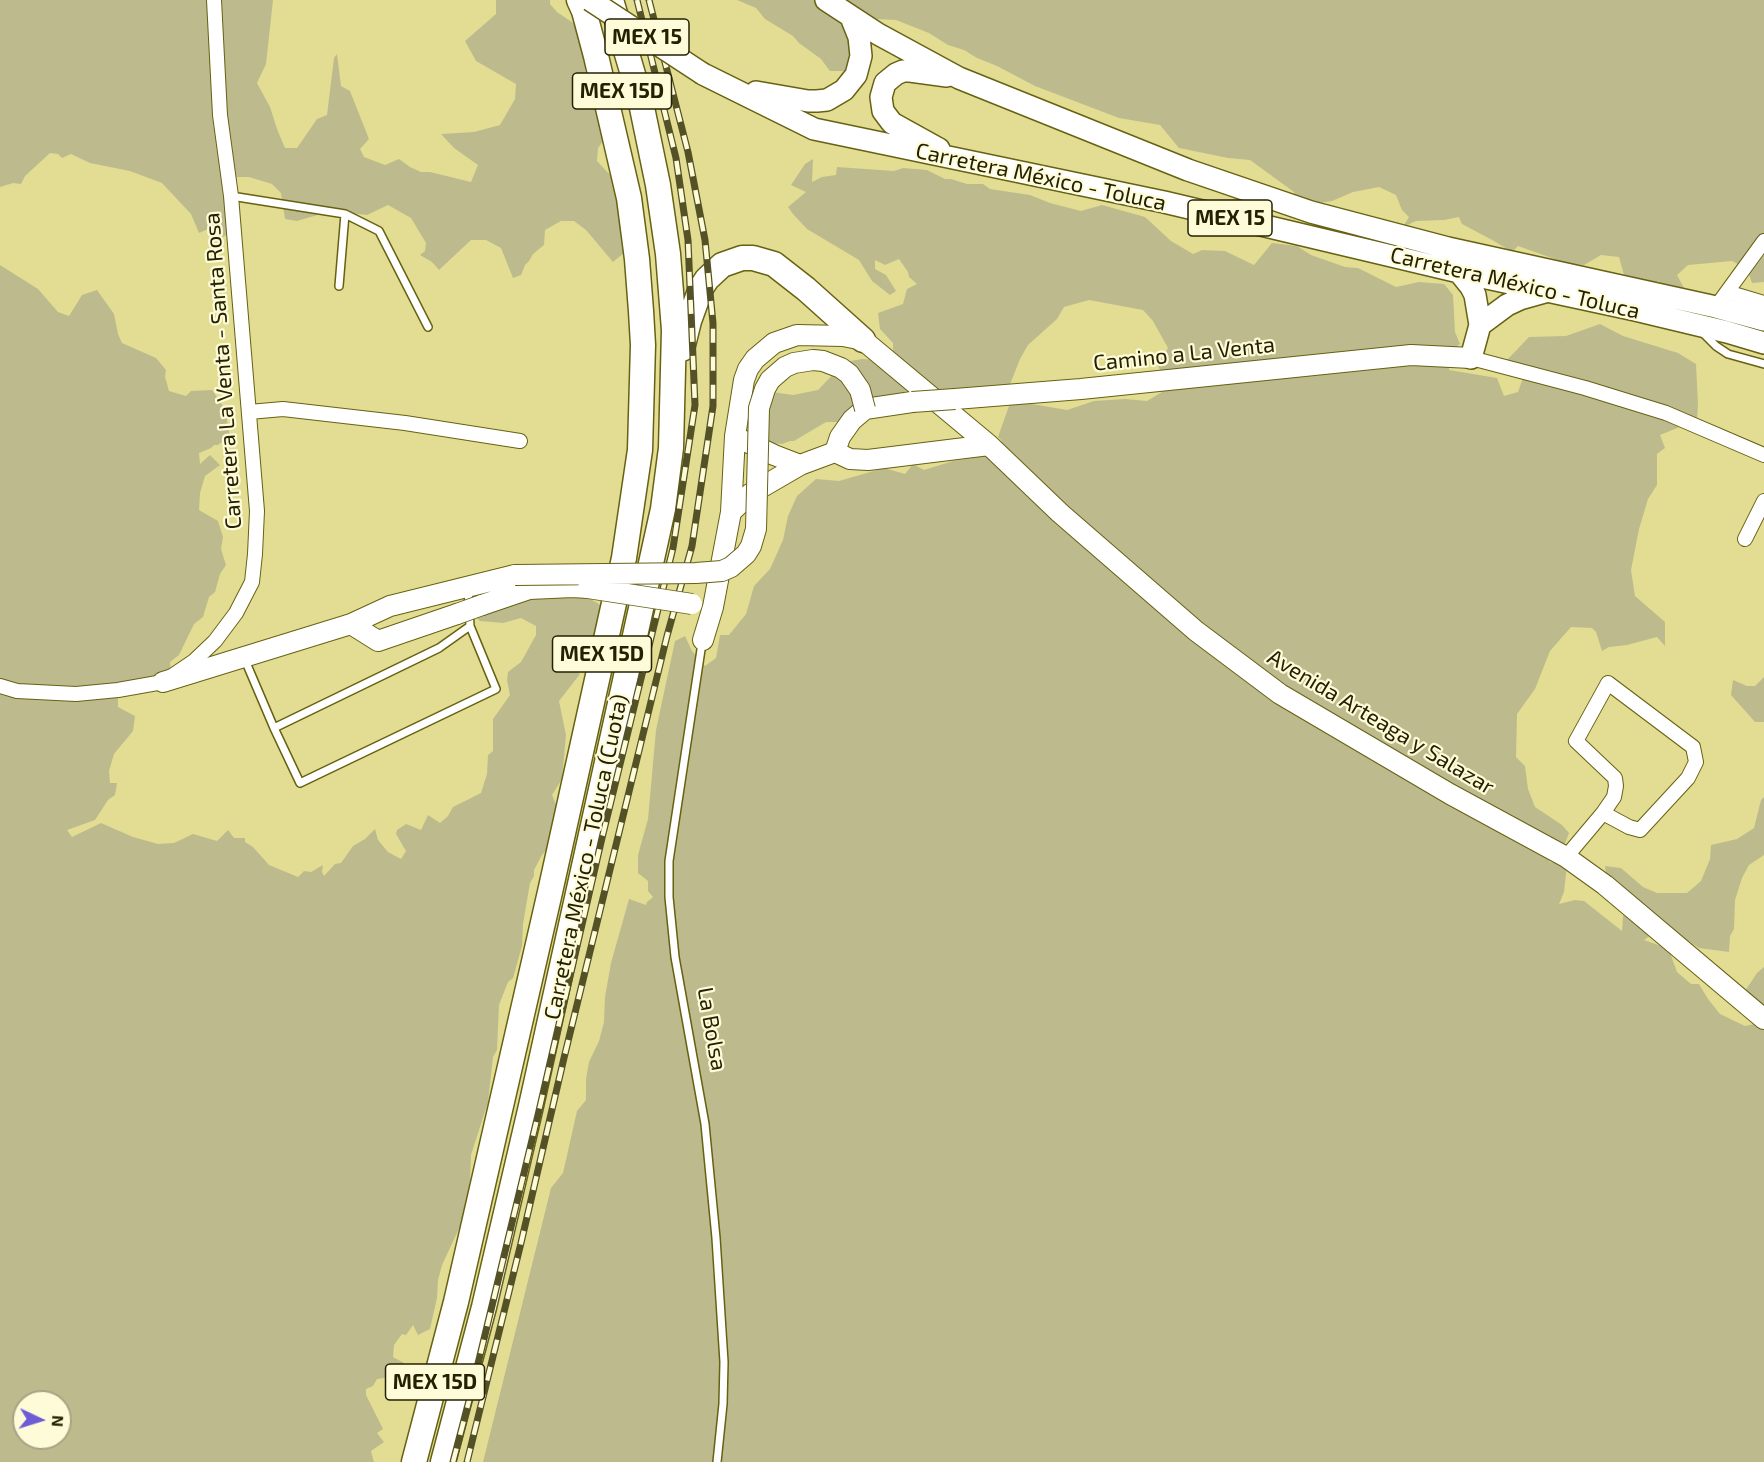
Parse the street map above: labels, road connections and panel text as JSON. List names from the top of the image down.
{
  "streets": {
    "highway": ["MEX 15D", "Carretera México - Toluca (Cuota)"],
    "main road": ["MEX 15", "Carretera México - Toluca"],
    "street": [
      "Camino a La Venta",
      "Carretera La Venta - Santa Rosa",
      "Avenida Arteaga y Salazar",
      "La Bolsa"
    ]
  },
  "crossings": [
    ["MEX 15D", "Carretera México - Toluca"],
    ["MEX 15D", "Carretera México - Toluca (Cuota)"]
  ],
  "north": "right"
}
